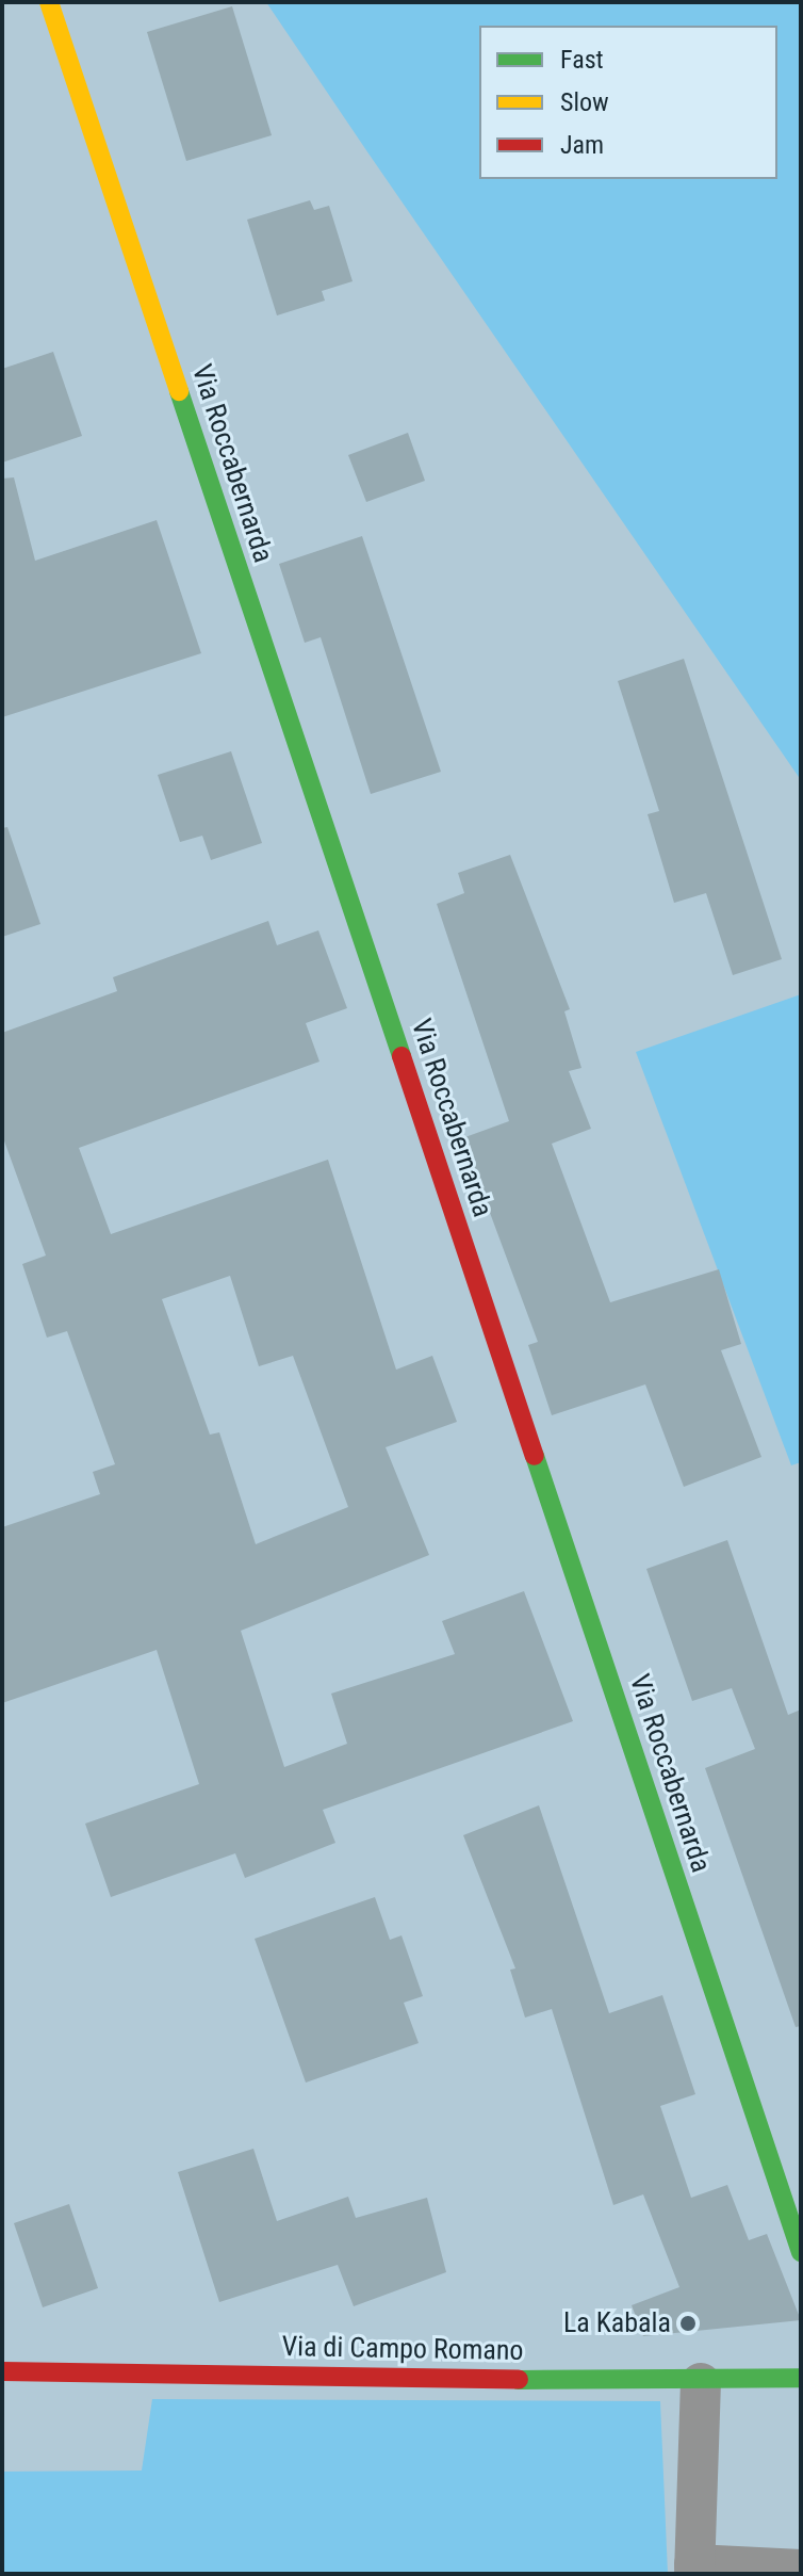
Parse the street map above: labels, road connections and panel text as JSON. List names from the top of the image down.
{
  "streets": {
    "street": ["Via Roccabernarda", "Via di Campo Romano"]
  },
  "places": ["La Kabala"],
  "legend": ["Fast", "Slow", "Jam"]
}
